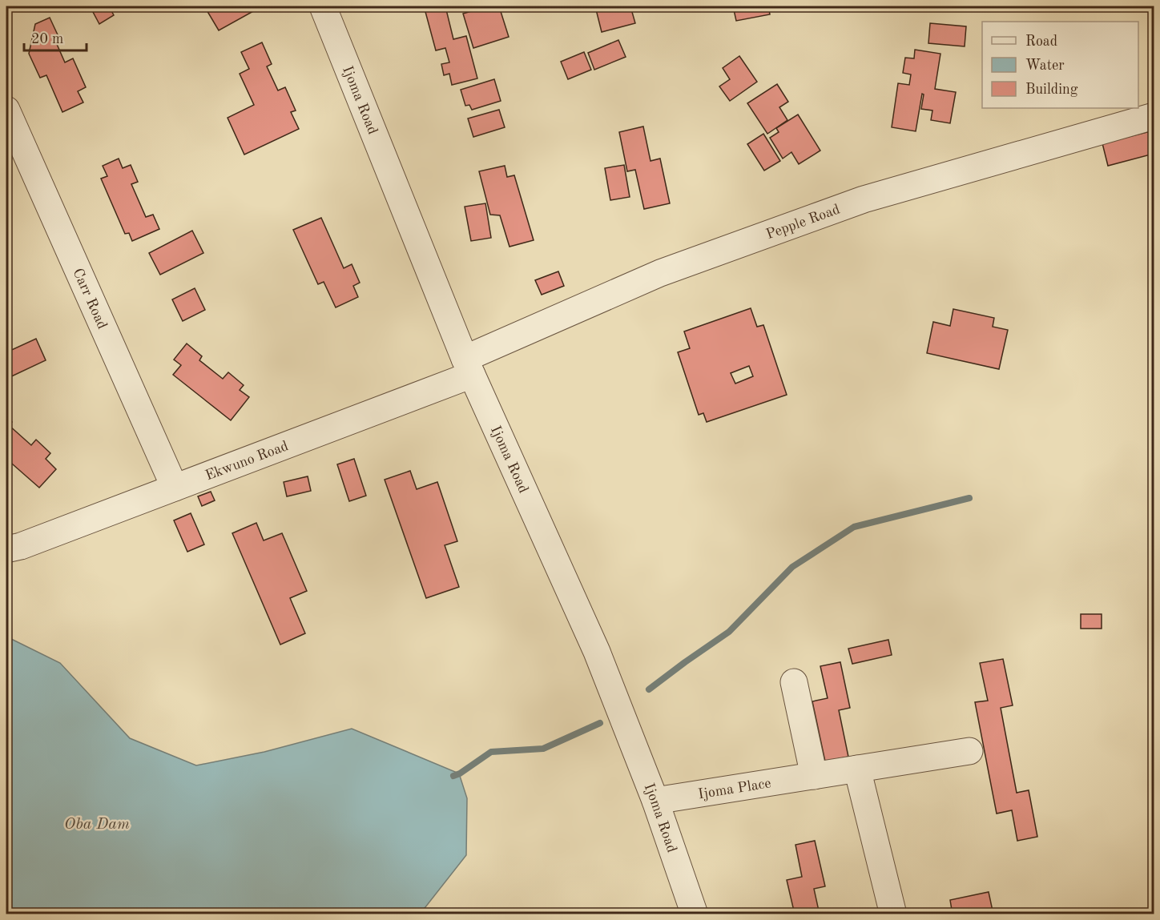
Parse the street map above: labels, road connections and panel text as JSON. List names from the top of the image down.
{
  "streets": {
    "street": [
      "Ijoma Road",
      "Pepple Road",
      "Carr Road",
      "Ekwuno Road",
      "Ijoma Place"
    ]
  },
  "crossings": [
    ["Ijoma Road", "Pepple Road"],
    ["Ijoma Road", "Ekwuno Road"],
    ["Ijoma Road", "Ijoma Place"],
    ["Pepple Road", "Ekwuno Road"],
    ["Carr Road", "Ekwuno Road"]
  ],
  "water": ["Oba Dam"],
  "legend": ["Road", "Water", "Building"],
  "scale_bar": "20 m"
}
